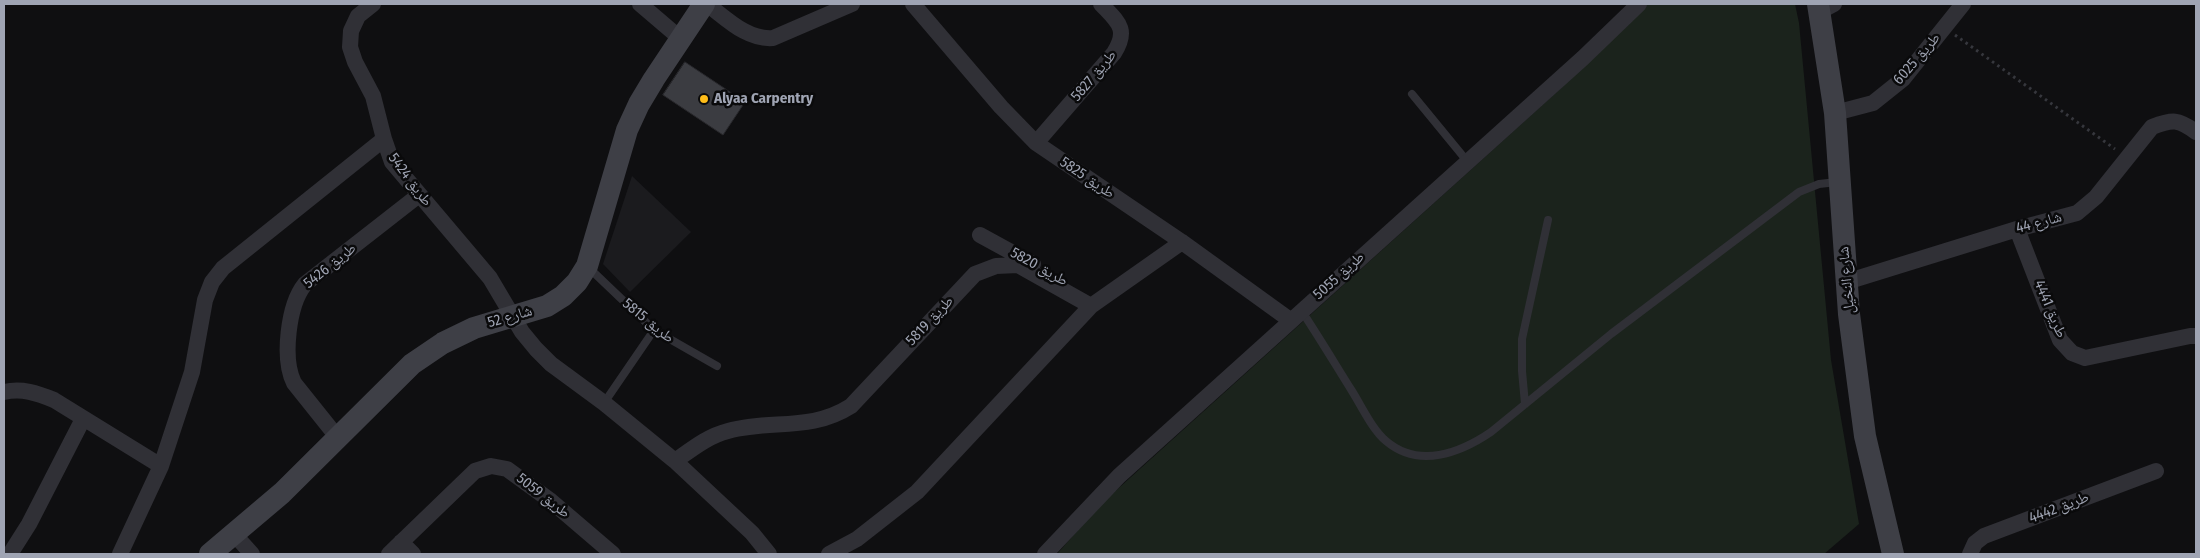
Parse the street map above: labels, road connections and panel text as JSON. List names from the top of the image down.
{
  "streets": {
    "street": [
      "طريق 6025",
      "طريق 5827",
      "طريق 5825",
      "طريق 5424",
      "شارع 44",
      "طريق 5426",
      "طريق 5820",
      "طريق 5055",
      "شارع النخيل",
      "طريق 4441",
      "شارع 52",
      "طريق 5819",
      "طريق 5059",
      "طريق 4442"
    ],
    "lane": ["طريق 5815"]
  },
  "crossings": [
    ["طريق 6025", "شارع النخيل"],
    ["طريق 5827", "طريق 5825"],
    ["طريق 5825", "طريق 5055"],
    ["طريق 5424", "طريق 5426"],
    ["طريق 5424", "شارع 52"],
    ["شارع 44", "شارع النخيل"],
    ["شارع 44", "طريق 4441"],
    ["طريق 5426", "شارع 52"],
    ["طريق 5820", "طريق 5819"],
    ["شارع 52", "طريق 5815"]
  ],
  "places": ["Alyaa Carpentry"]
}
